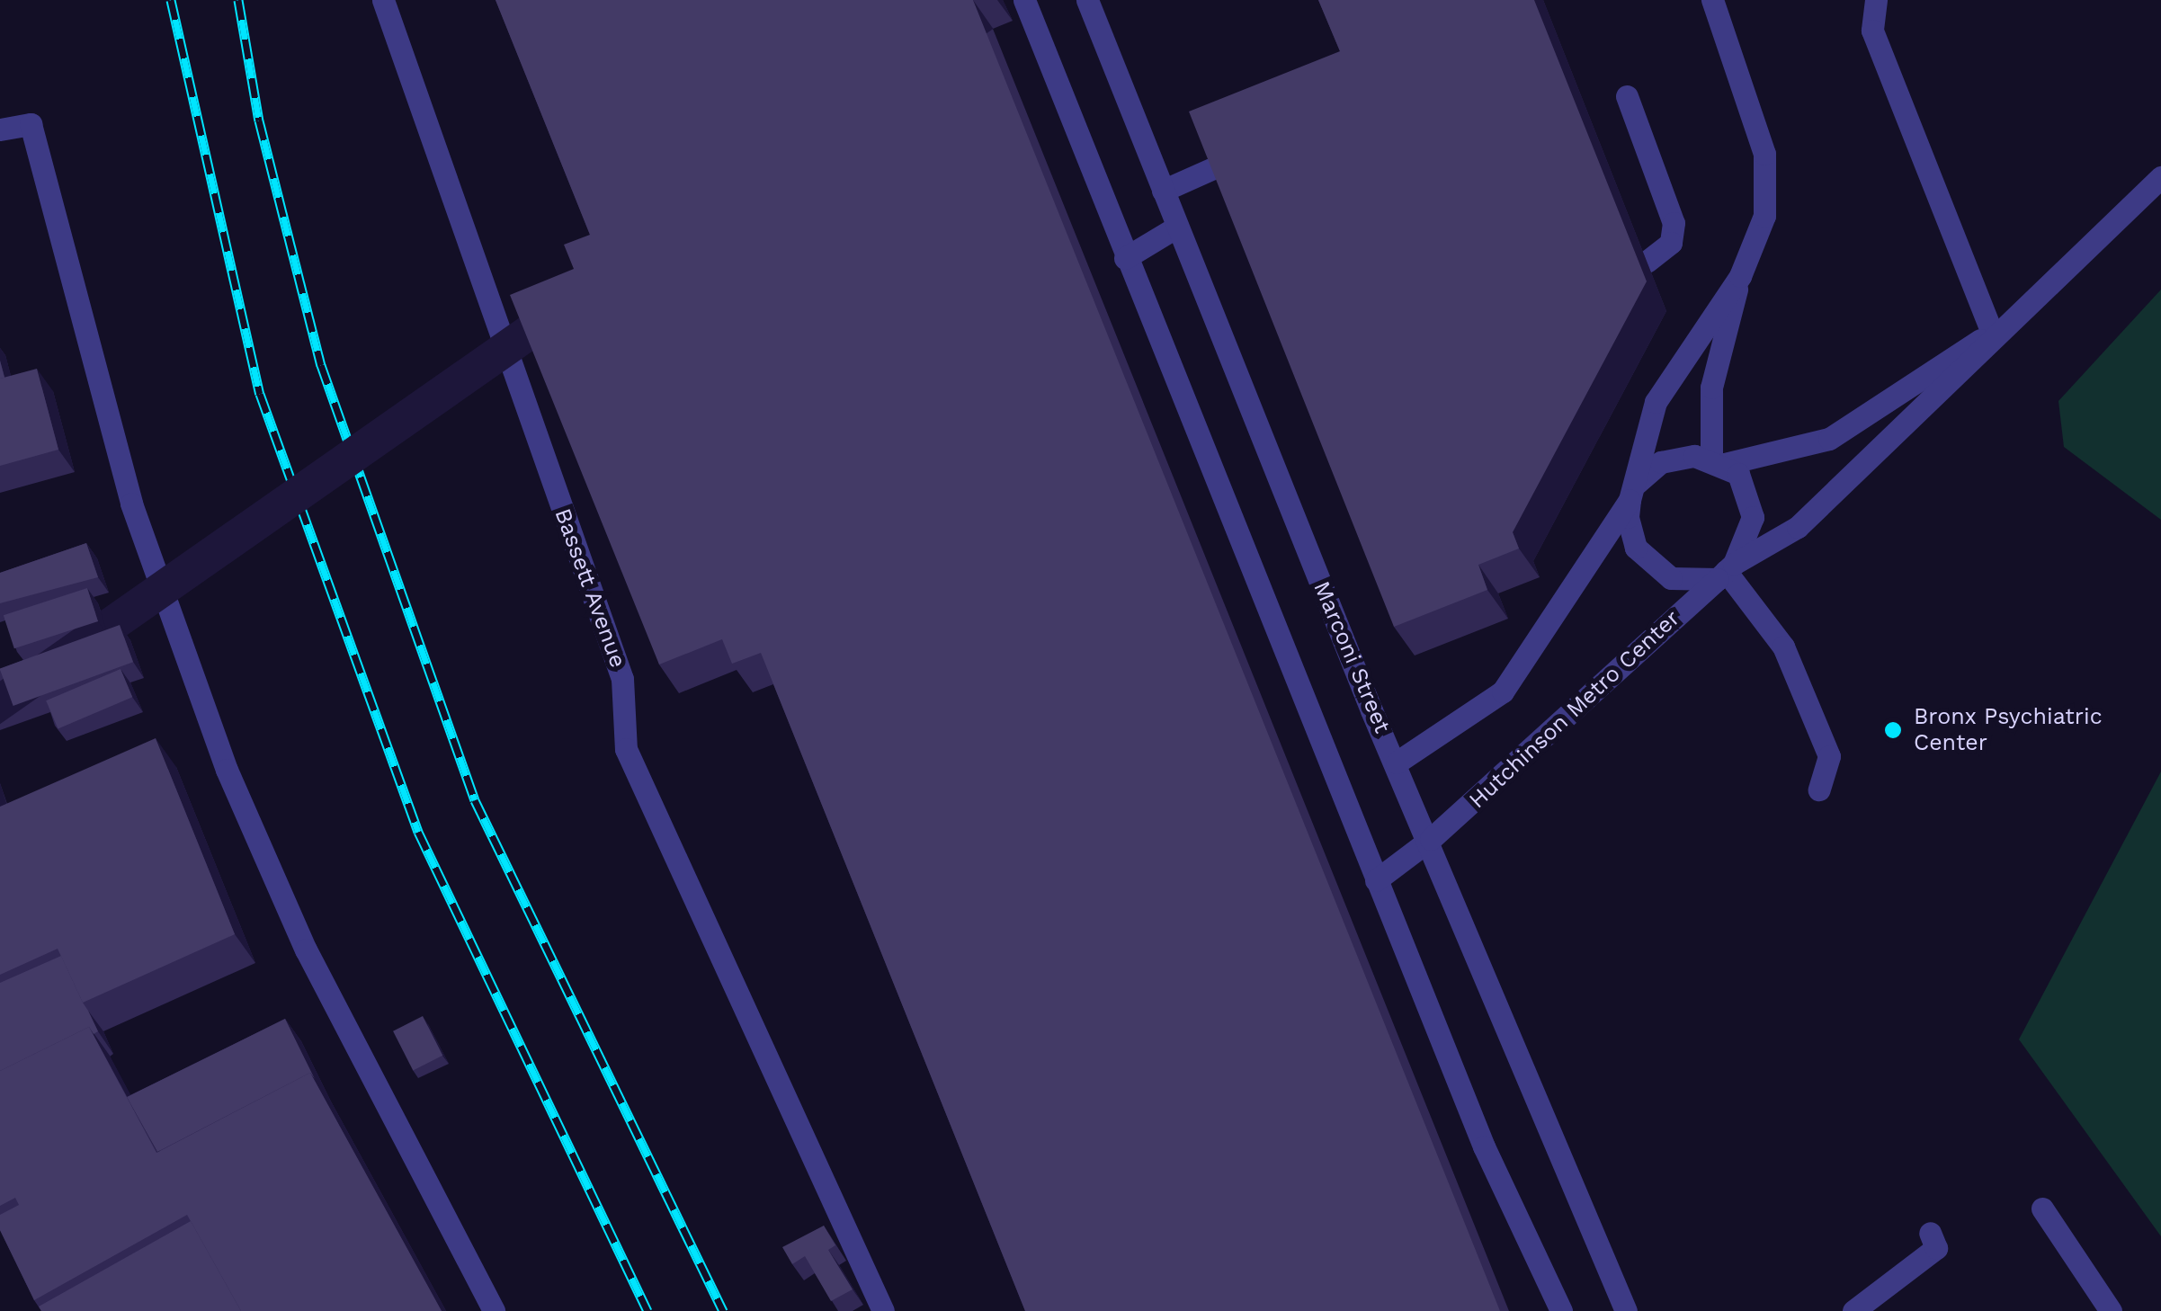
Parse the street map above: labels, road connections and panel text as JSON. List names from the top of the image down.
{
  "streets": {
    "street": ["Bassett Avenue", "Marconi Street", "Hutchinson Metro Center"]
  },
  "crossings": [
    ["Marconi Street", "Hutchinson Metro Center"]
  ],
  "places": ["Bronx Psychiatric Center"]
}
